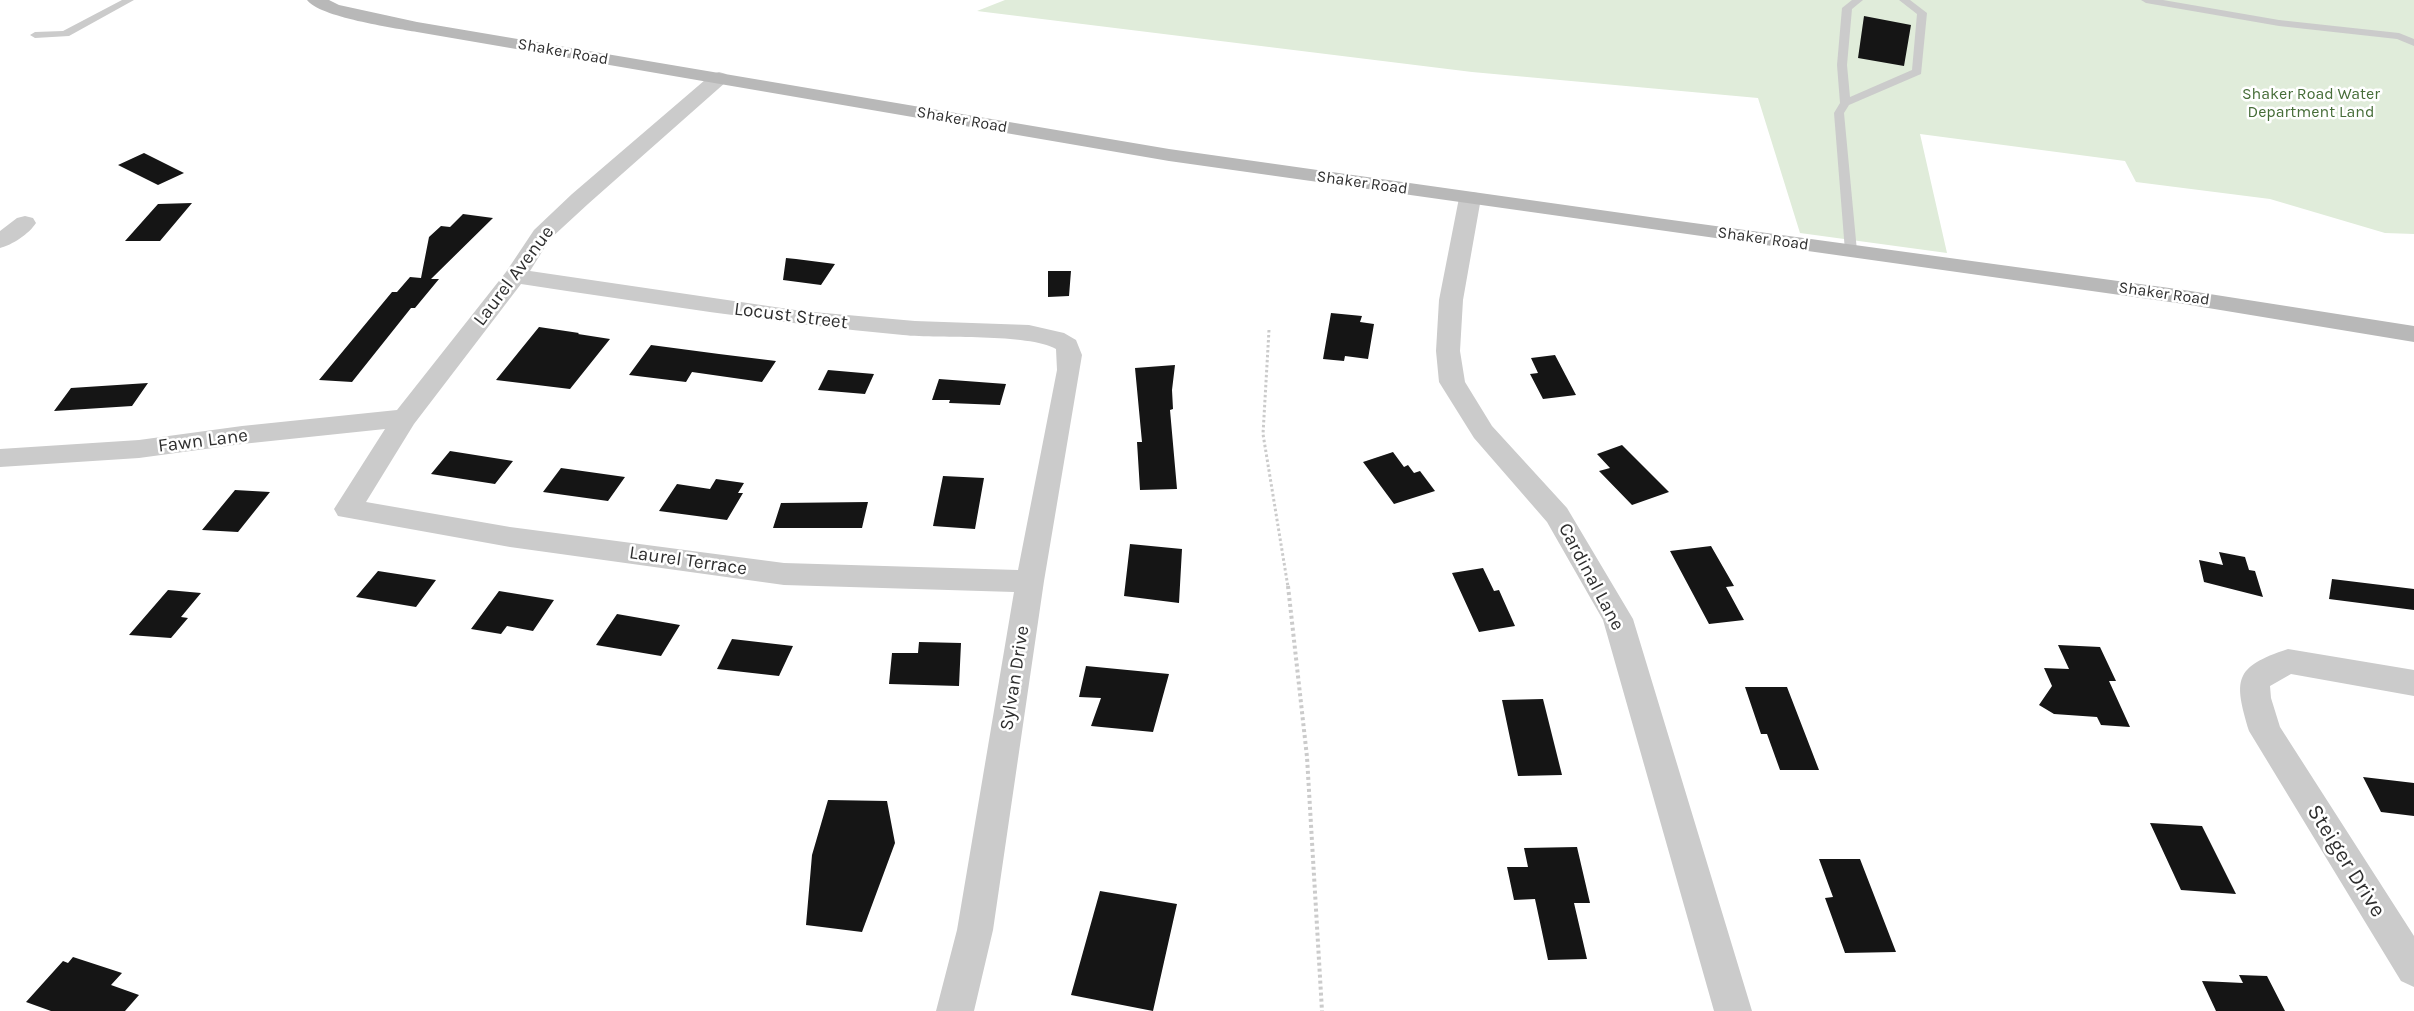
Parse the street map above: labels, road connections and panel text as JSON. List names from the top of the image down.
{
  "streets": {
    "street": [
      "Shaker Road",
      "Laurel Avenue",
      "Locust Street",
      "Fawn Lane",
      "Laurel Terrace",
      "Cardinal Lane",
      "Sylvan Drive",
      "Steiger Drive"
    ]
  },
  "crossings": [
    ["Shaker Road", "Laurel Avenue"],
    ["Shaker Road", "Cardinal Lane"],
    ["Laurel Avenue", "Locust Street"],
    ["Laurel Avenue", "Fawn Lane"],
    ["Laurel Avenue", "Laurel Terrace"],
    ["Locust Street", "Sylvan Drive"],
    ["Laurel Terrace", "Sylvan Drive"]
  ],
  "parks": ["Shaker Road Water Department Land"]
}
